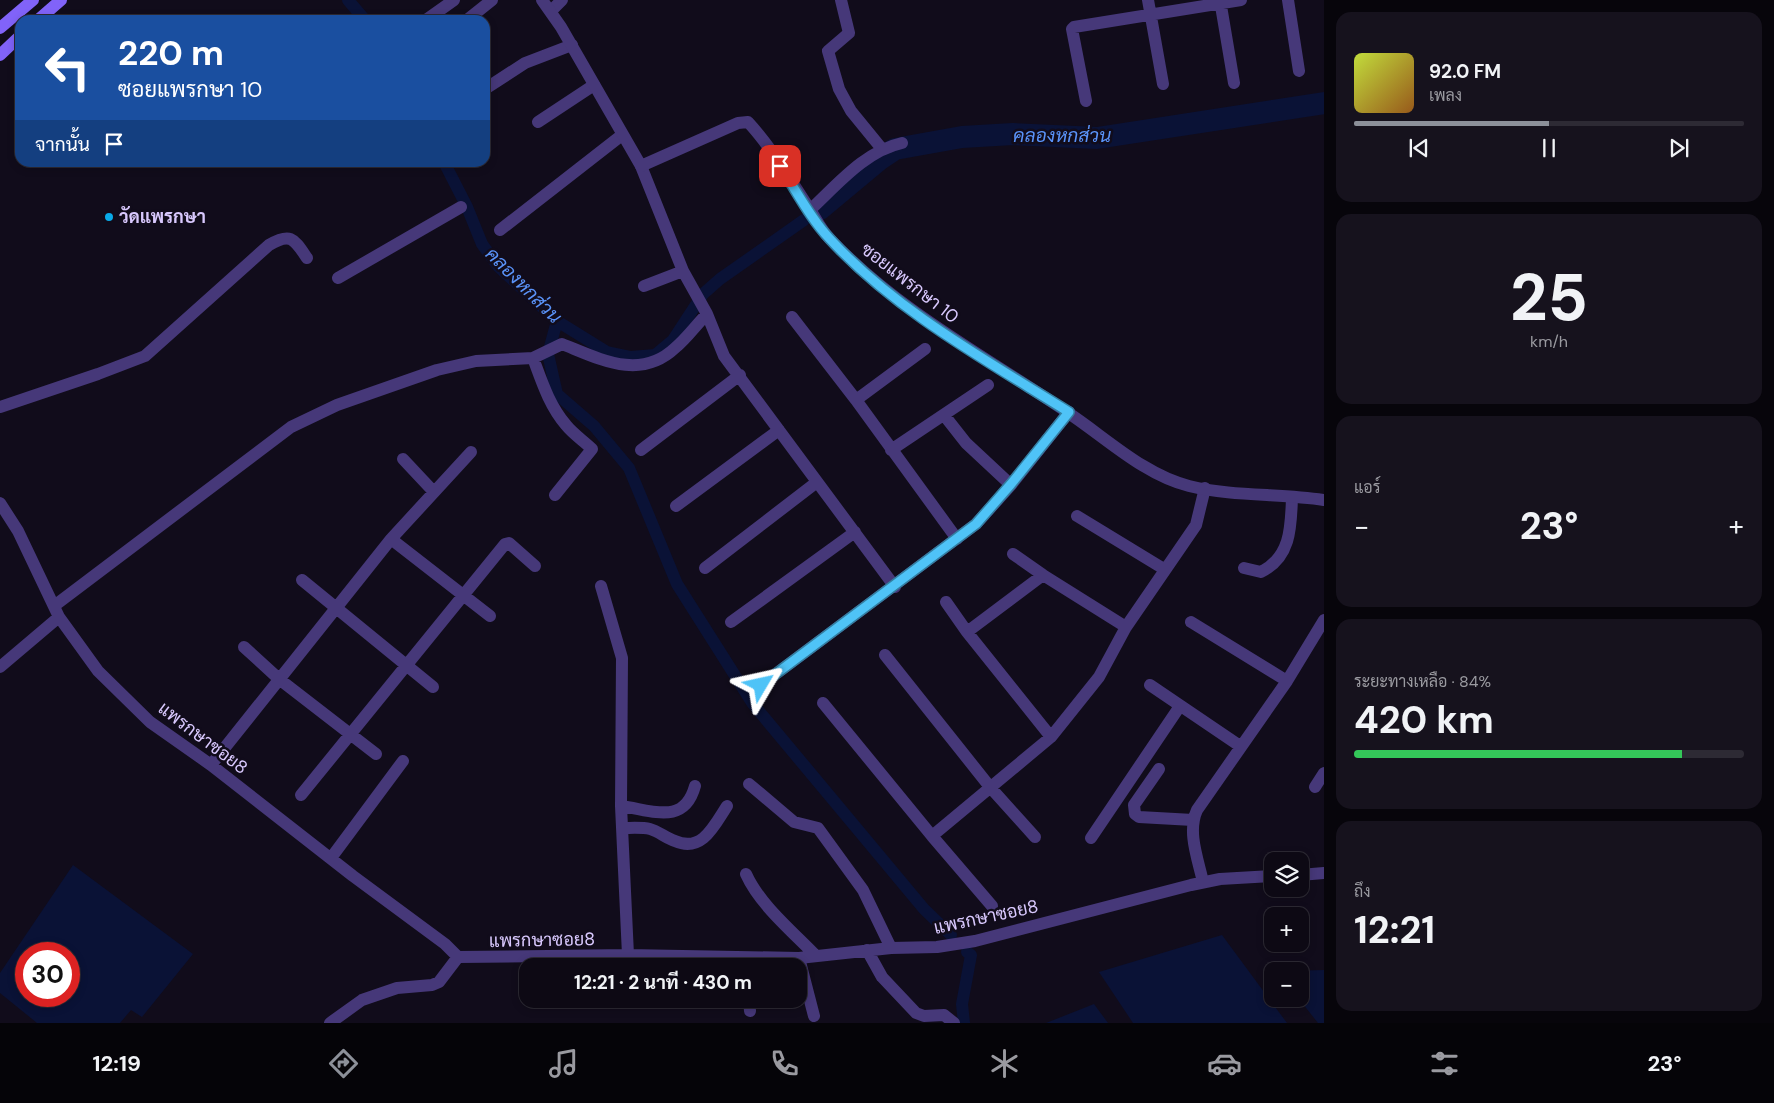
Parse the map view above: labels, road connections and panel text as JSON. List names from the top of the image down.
{
  "streets": {
    "street": ["ซอยแพรกษา 10", "แพรกษาซอย8"]
  },
  "water": ["คลองหกส่วน"],
  "places": ["วัดแพรกษา"],
  "page": {
    "turn": ["220 m", "ซอยแพรกษา 10"],
    "song": ["92.0 FM", "เพลง"],
    "then": "จากนั้น",
    "tile": [
      ["25", "km/h"],
      "แอร์",
      ["ระยะทางเหลือ · 84%", "420 km"],
      ["ถึง", "12:21"]
    ],
    "heat": ["−", "23°", "+"],
    "map_buttons": ["+", "−"],
    "limit": "30",
    "trip": "12:21 · 2 นาที · 430 m",
    "tabs": ["12:19", "23°"]
  }
}
